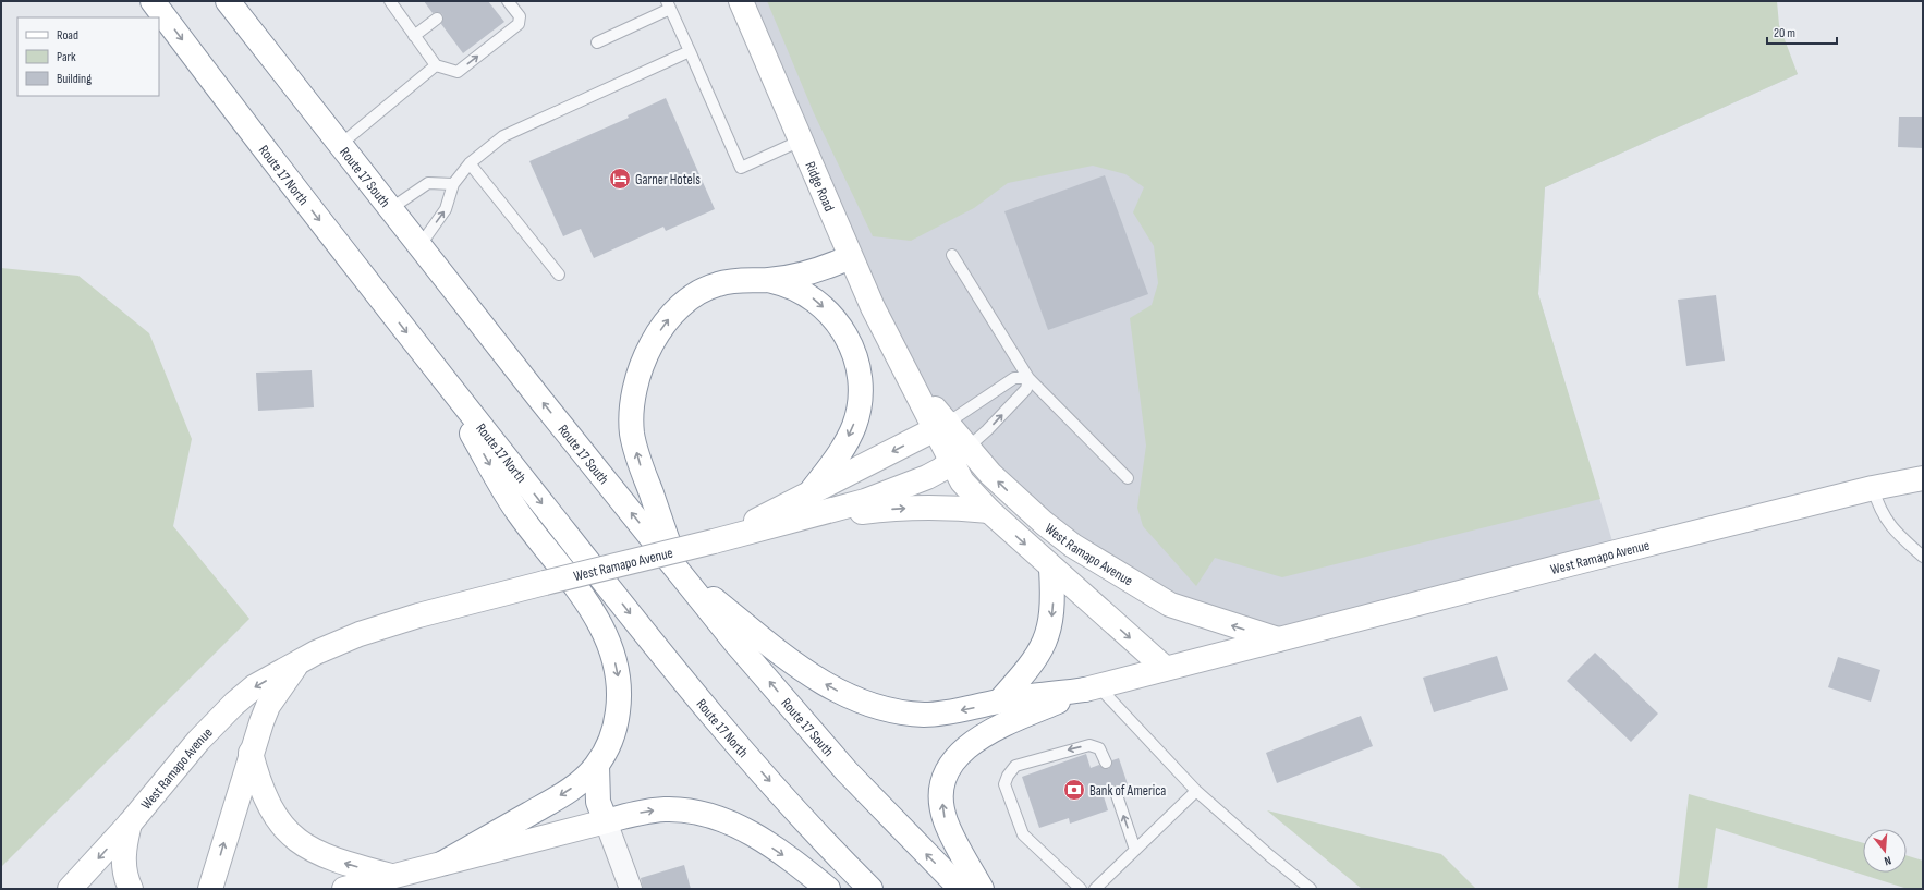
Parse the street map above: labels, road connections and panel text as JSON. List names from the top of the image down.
{
  "streets": {
    "main road": [
      "Route 17 North",
      "Route 17 South",
      "Ridge Road",
      "West Ramapo Avenue"
    ]
  },
  "crossings": [
    ["Ridge Road", "West Ramapo Avenue"]
  ],
  "places": {
    "hotel": ["Garner Hotels"],
    "bank": ["Bank of America"]
  },
  "legend": ["Road", "Park", "Building"],
  "scale_bar": "20 m",
  "north": "bottom"
}
